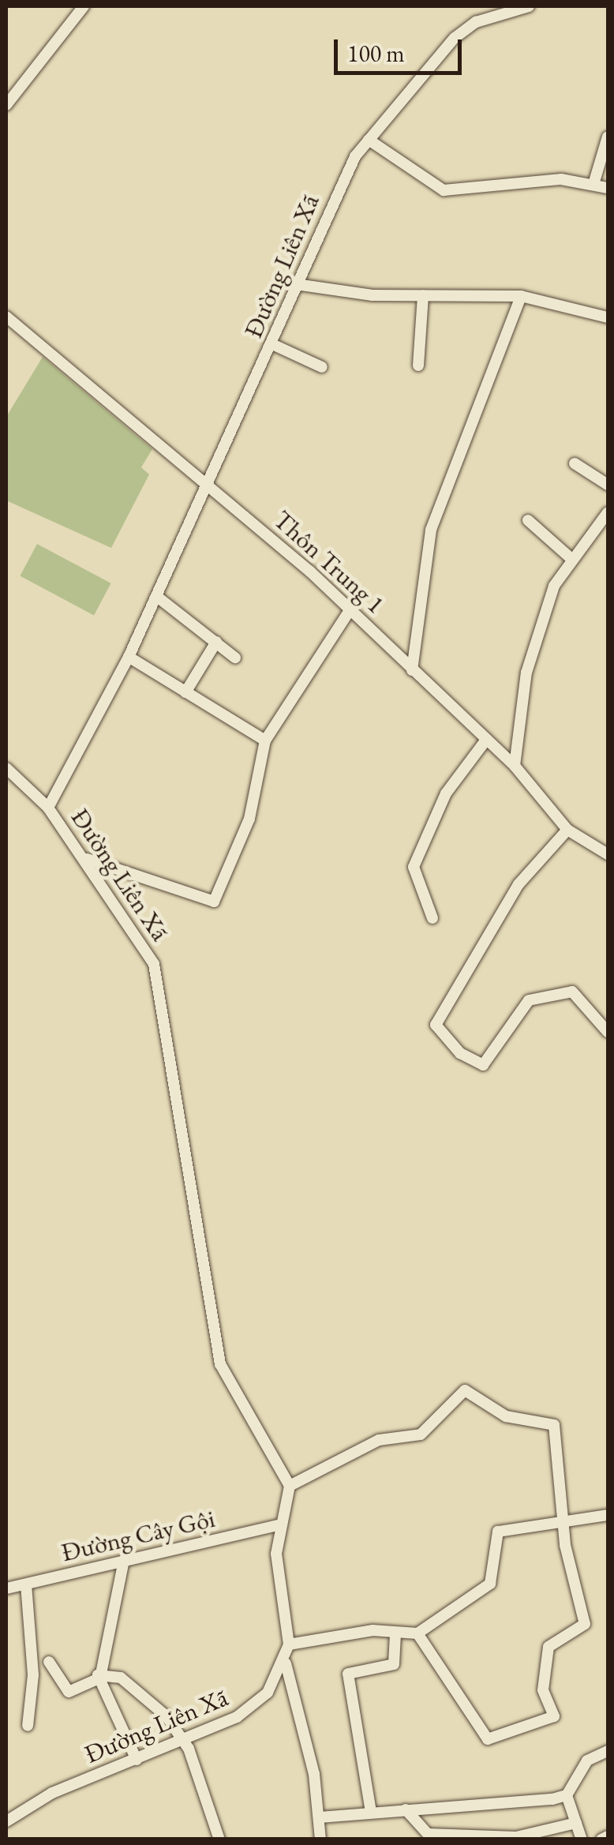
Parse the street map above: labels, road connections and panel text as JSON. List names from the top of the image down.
{
  "streets": {
    "street": ["Đường Liên Xã", "Thôn Trung 1", "Đường Cây Gội"]
  },
  "crossings": [
    ["Đường Liên Xã", "Thôn Trung 1"],
    ["Đường Liên Xã", "Đường Cây Gội"]
  ],
  "scale_bar": "100 m"
}
